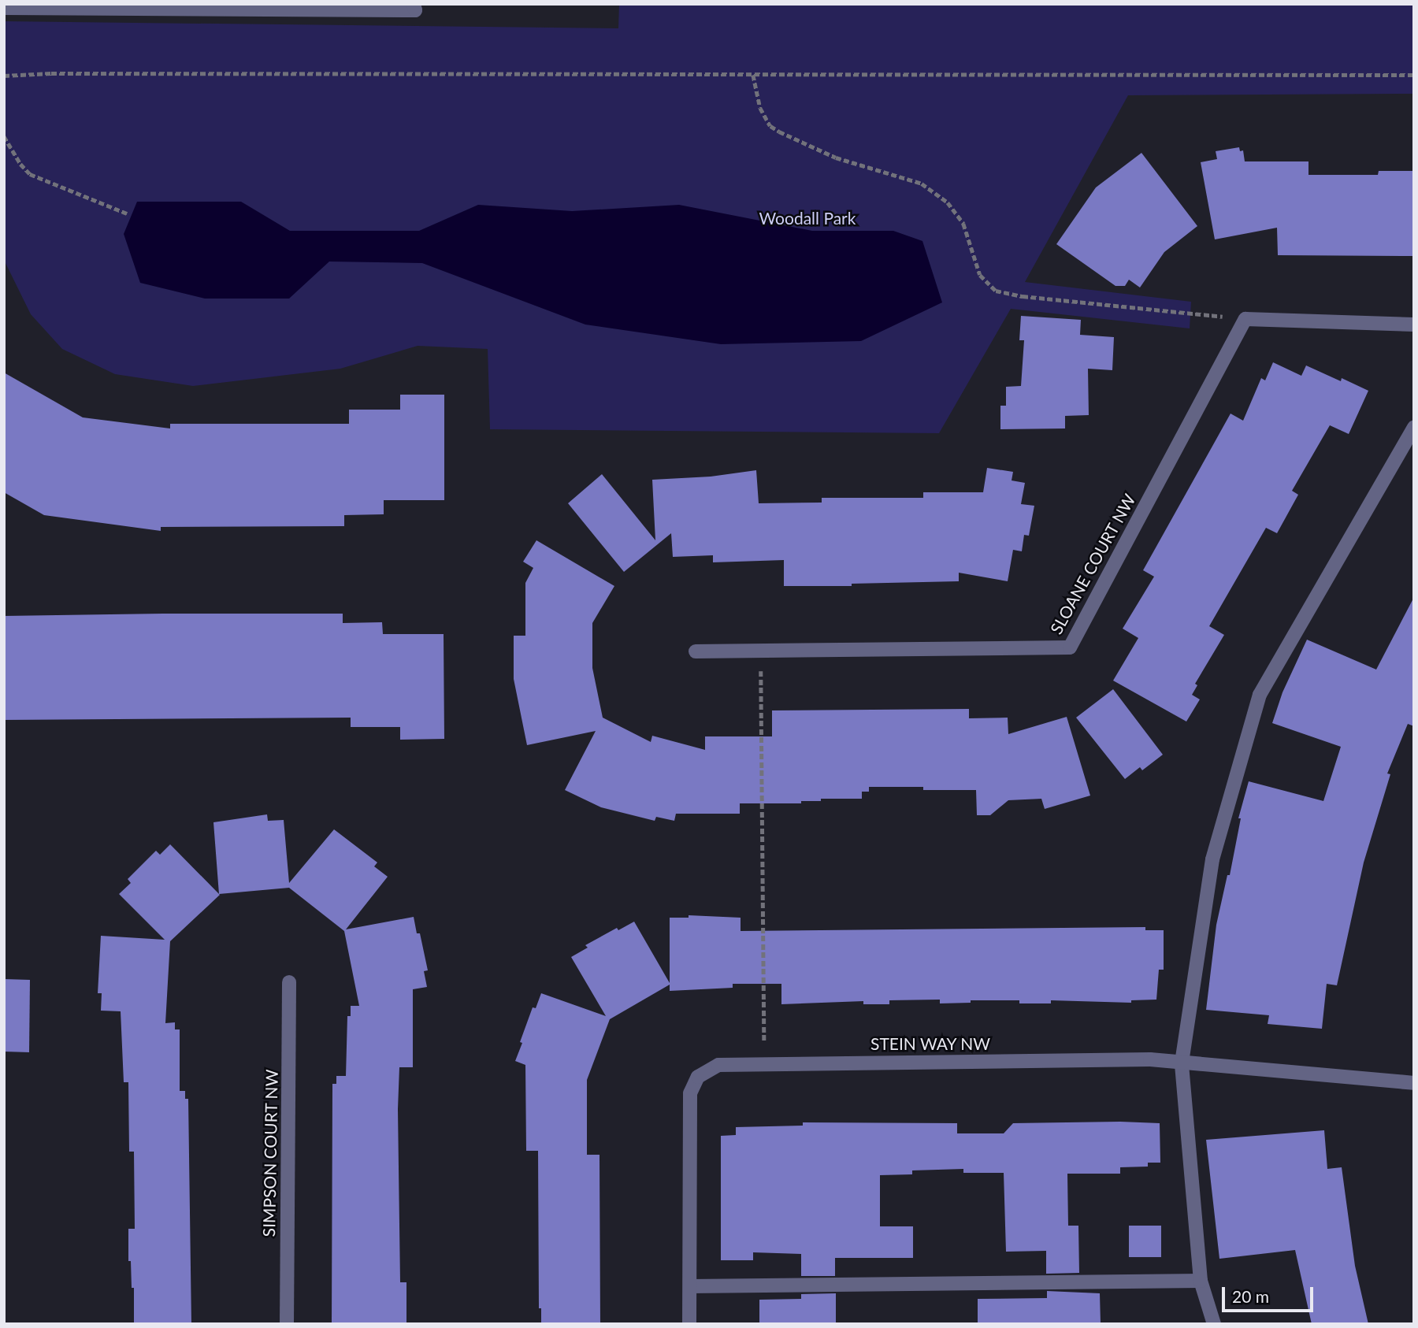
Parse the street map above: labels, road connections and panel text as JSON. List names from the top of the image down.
{
  "streets": {
    "street": ["SLOANE COURT NW", "STEIN WAY NW", "SIMPSON COURT NW"]
  },
  "parks": ["Woodall Park"],
  "scale_bar": "20 m"
}
